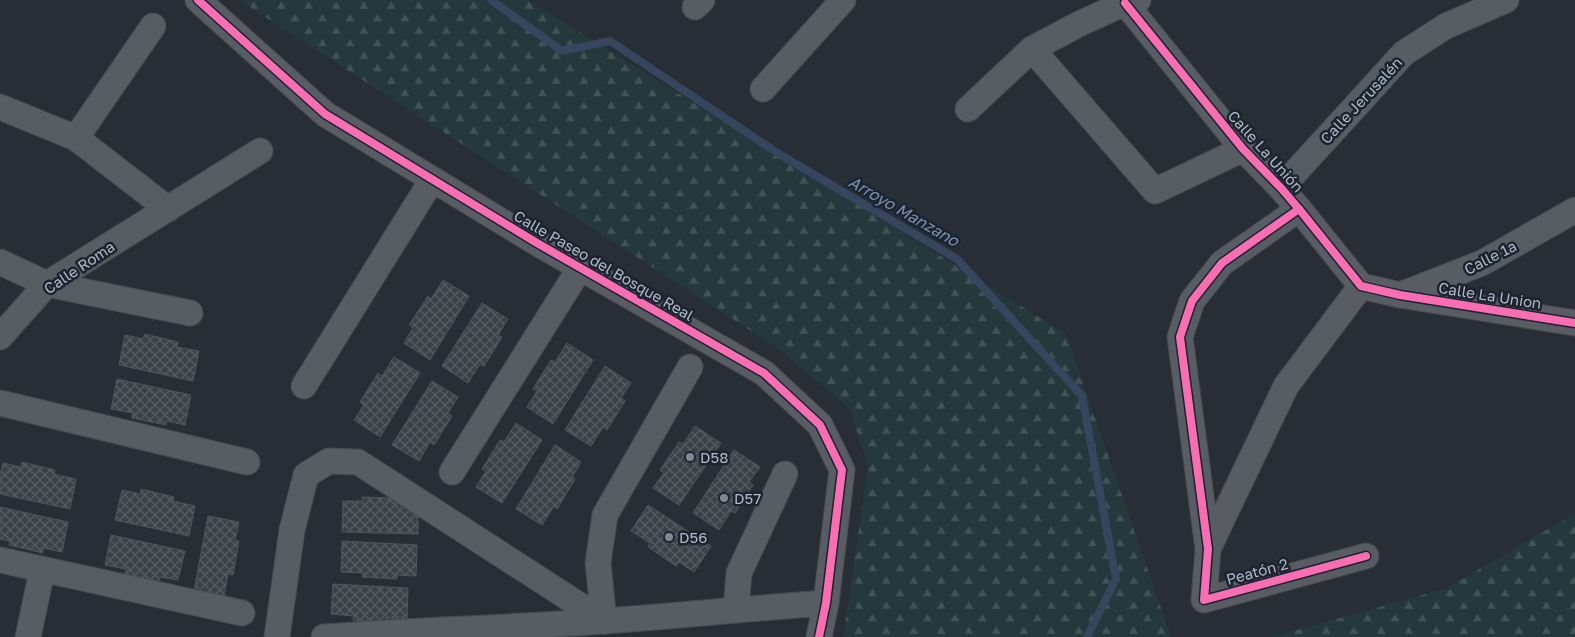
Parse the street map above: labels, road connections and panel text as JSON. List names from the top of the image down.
{
  "streets": {
    "street": [
      "Calle Jerusalén",
      "Calle La Unión",
      "Calle 1a",
      "Calle Paseo del Bosque Real",
      "Calle Roma",
      "Calle La Union",
      "Peatón 2"
    ]
  },
  "crossings": [
    ["Calle Jerusalén", "Calle La Unión"],
    ["Calle 1a", "Calle La Union"]
  ],
  "water": ["Arroyo Manzano"],
  "places": ["D58", "D57", "D56"]
}
